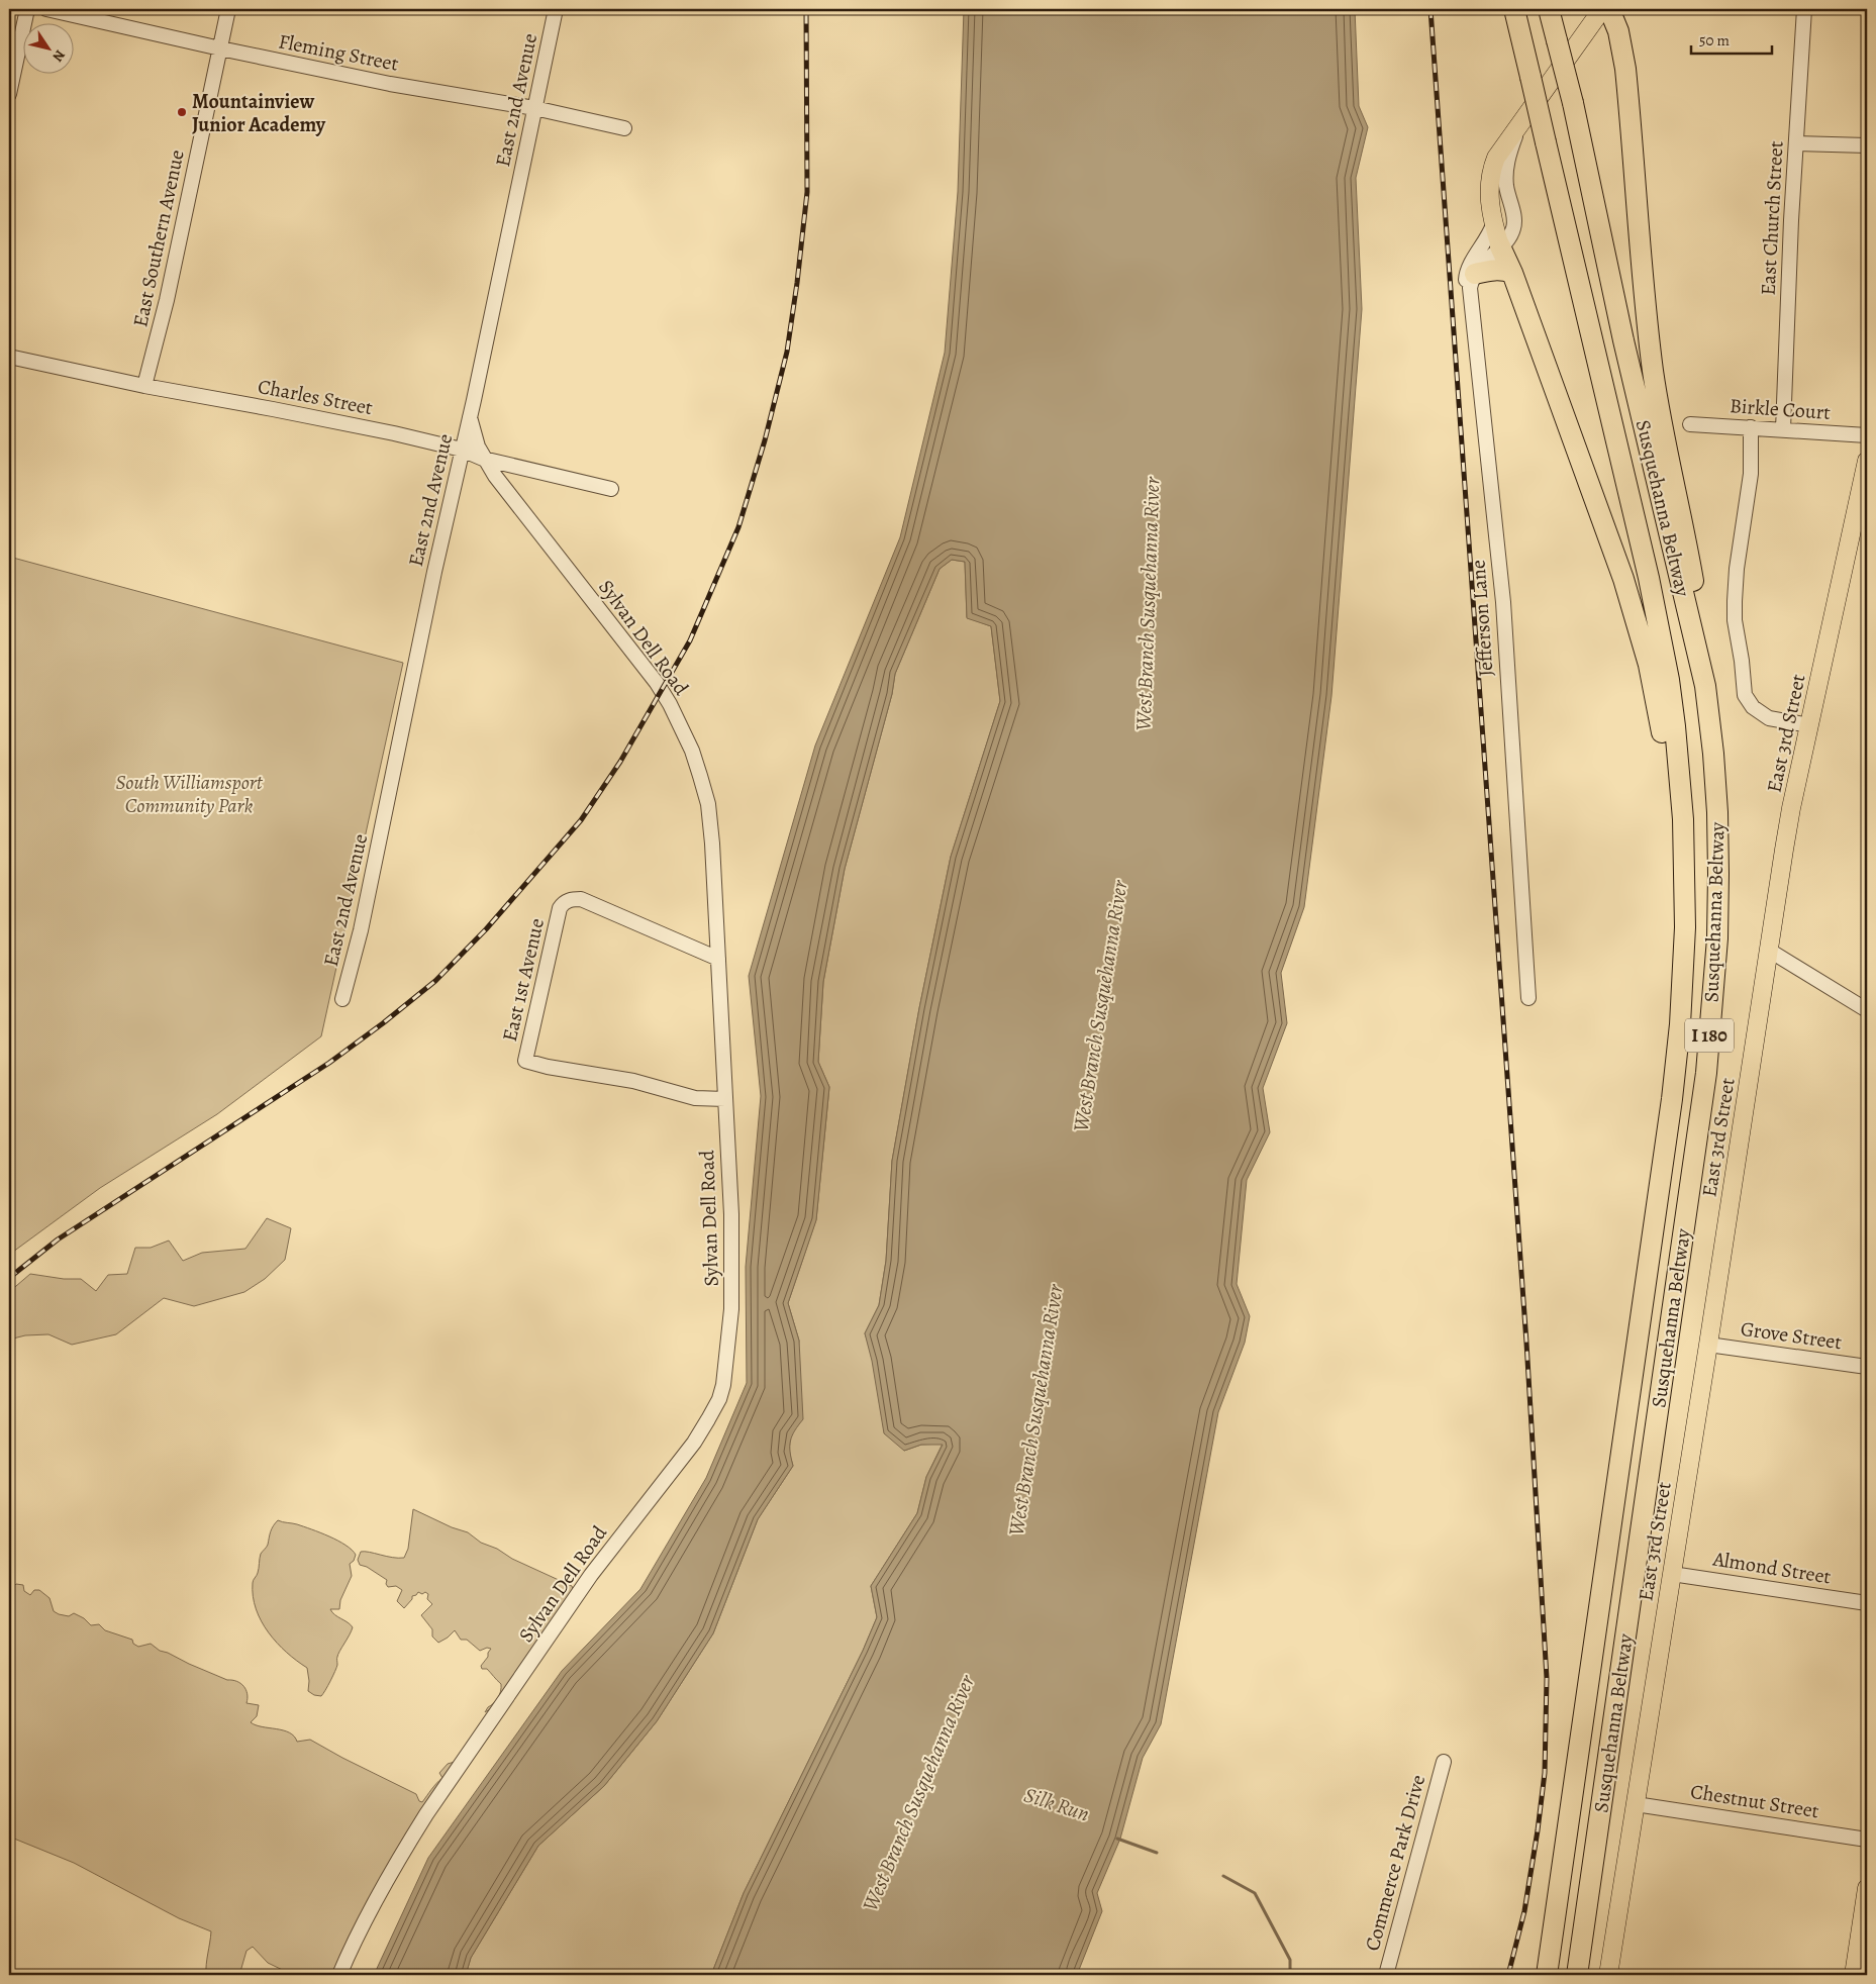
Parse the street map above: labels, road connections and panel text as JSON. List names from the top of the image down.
{
  "streets": {
    "highway": ["Susquehanna Beltway", "I 180"],
    "main road": ["East 3rd Street"],
    "street": [
      "Fleming Street",
      "East 2nd Avenue",
      "East Church Street",
      "East Southern Avenue",
      "Charles Street",
      "Birkle Court",
      "Jefferson Lane",
      "Sylvan Dell Road",
      "East 1st Avenue",
      "Grove Street",
      "Almond Street",
      "Chestnut Street",
      "Commerce Park Drive"
    ]
  },
  "crossings": [
    ["Fleming Street", "East 2nd Avenue"],
    ["Fleming Street", "East Southern Avenue"],
    ["East 2nd Avenue", "Charles Street"],
    ["East 2nd Avenue", "Sylvan Dell Road"],
    ["East Church Street", "Birkle Court"],
    ["East Southern Avenue", "Charles Street"],
    ["Charles Street", "Sylvan Dell Road"],
    ["Sylvan Dell Road", "East 1st Avenue"],
    ["East 3rd Street", "Grove Street"],
    ["East 3rd Street", "Almond Street"],
    ["East 3rd Street", "Chestnut Street"]
  ],
  "water": ["West Branch Susquehanna River", "Silk Run"],
  "parks": ["South Williamsport Community Park"],
  "places": ["Mountainview Junior Academy"],
  "scale_bar": "50 m",
  "north": "bottom right"
}
